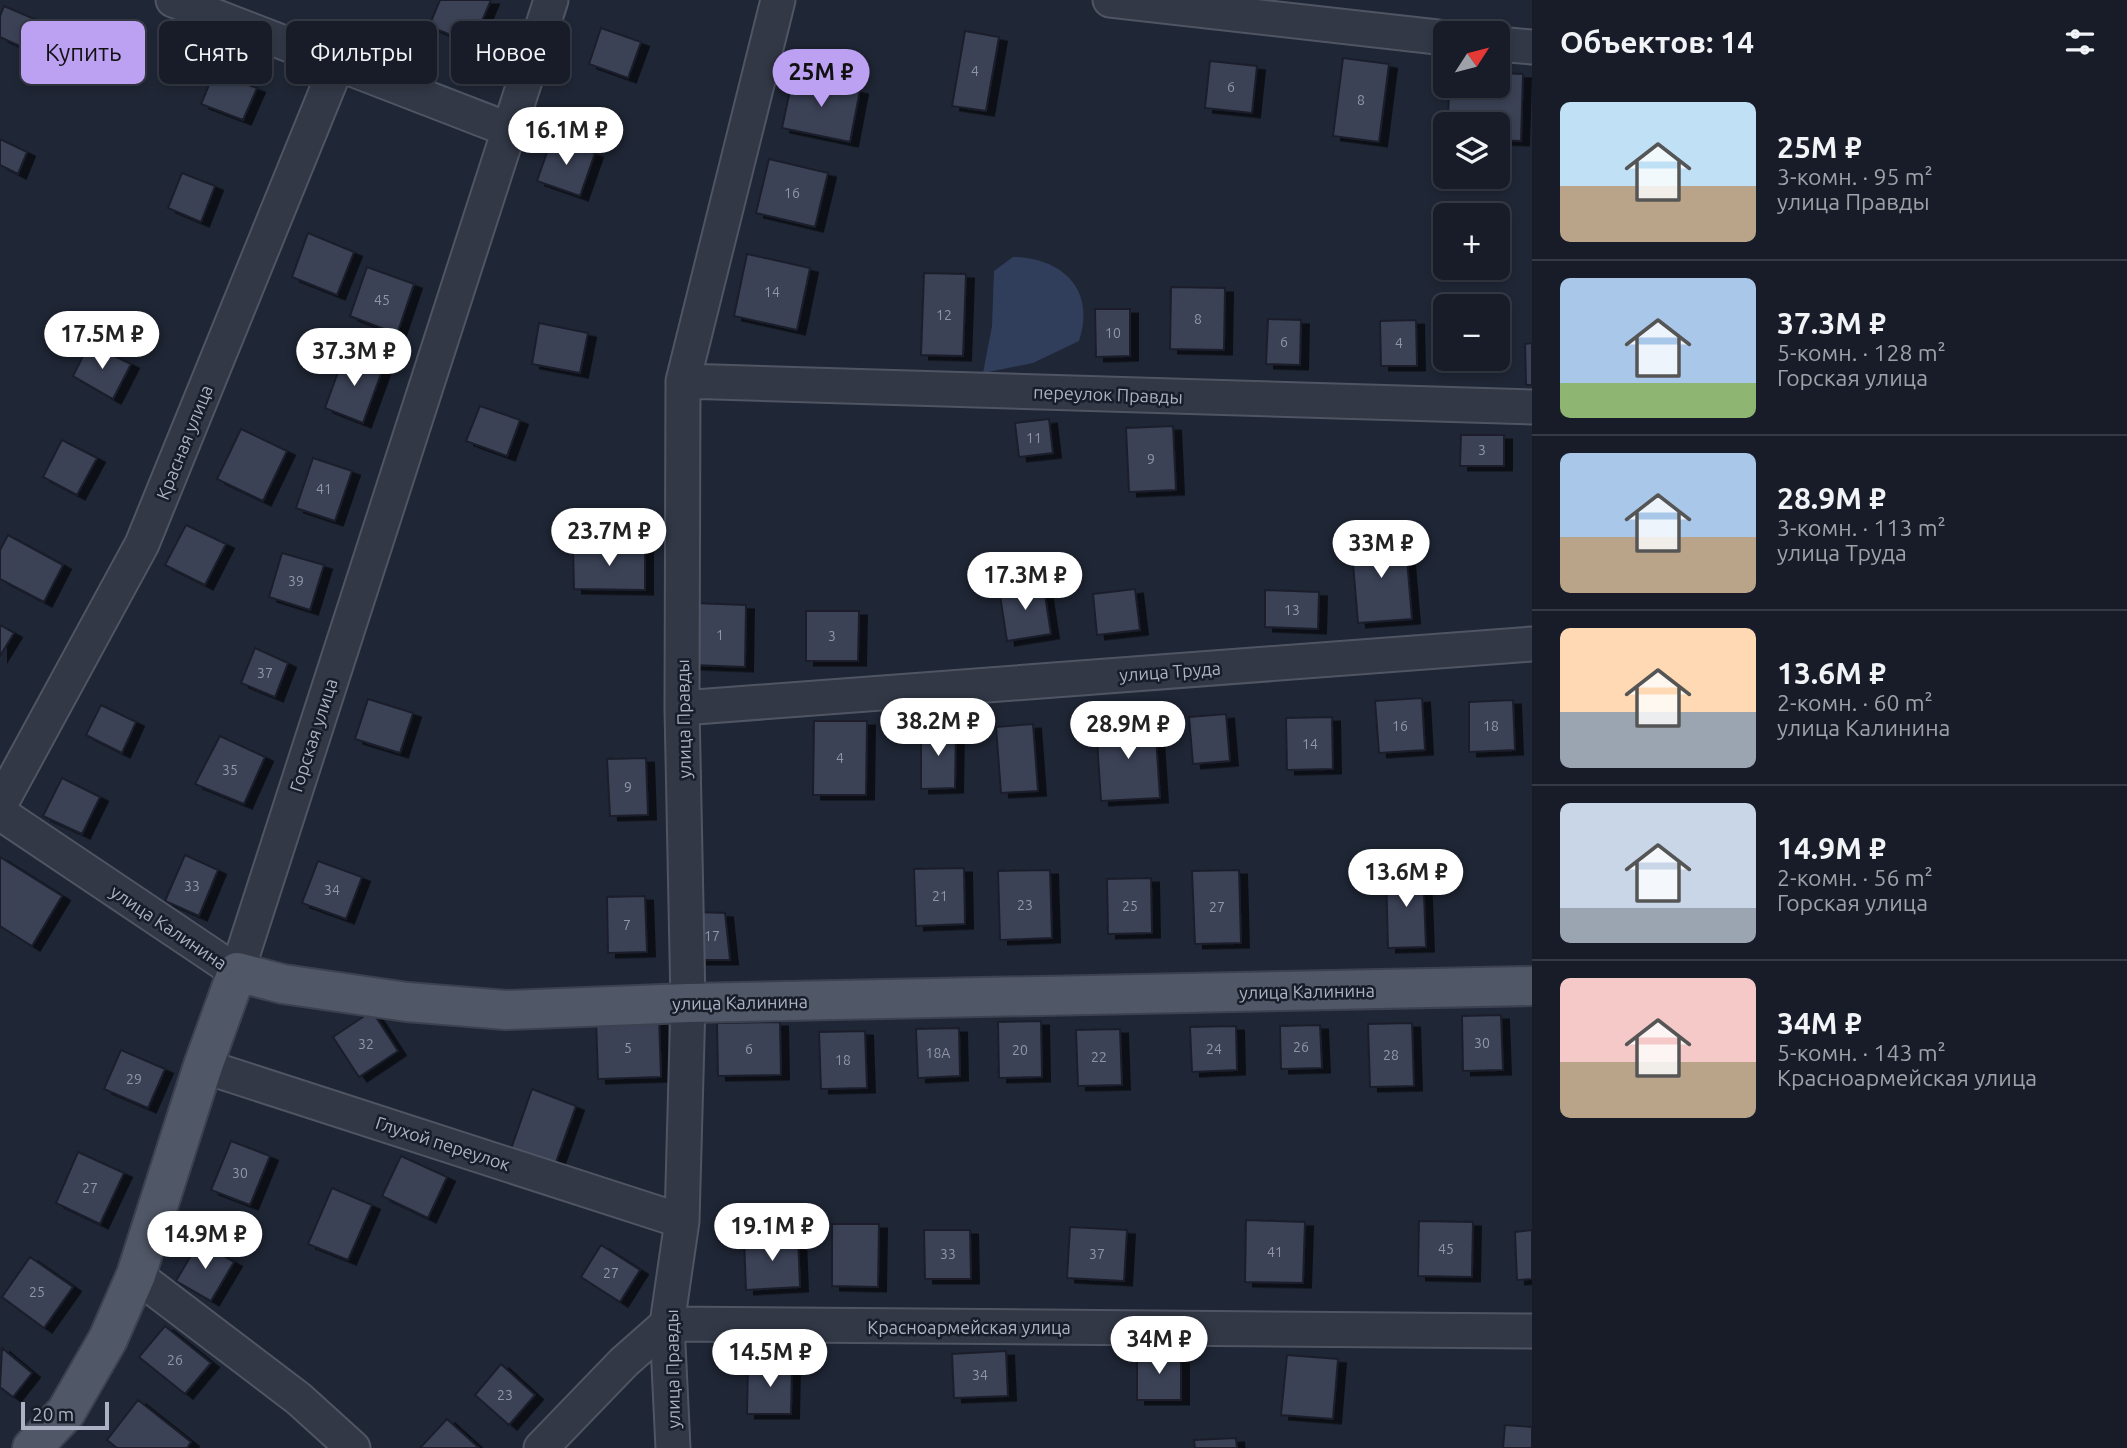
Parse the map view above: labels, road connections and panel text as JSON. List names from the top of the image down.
{
  "streets": {
    "main road": ["Горская улица", "улица Калинина"],
    "street": [
      "переулок Правды",
      "Красная улица",
      "улица Труда",
      "улица Правды",
      "Глухой переулок",
      "Красноармейская улица"
    ]
  },
  "crossings": [
    ["переулок Правды", "улица Правды"],
    ["улица Труда", "улица Правды"],
    ["улица Правды", "улица Калинина"],
    ["улица Правды", "Глухой переулок"],
    ["улица Правды", "Красноармейская улица"],
    ["Горская улица", "улица Калинина"],
    ["Горская улица", "Глухой переулок"]
  ],
  "house_numbers": [
    "4",
    "6",
    "8",
    "16",
    "14",
    "45",
    "12",
    "8",
    "10",
    "6",
    "4",
    "11",
    "3",
    "9",
    "41",
    "39",
    "13",
    "1",
    "3",
    "37",
    "16",
    "18",
    "14",
    "4",
    "35",
    "9",
    "33",
    "34",
    "21",
    "23",
    "25",
    "27",
    "7",
    "17",
    "30",
    "32",
    "26",
    "5",
    "6",
    "24",
    "20",
    "18А",
    "28",
    "22",
    "18",
    "29",
    "30",
    "27",
    "45",
    "41",
    "33",
    "37",
    "27",
    "25",
    "26",
    "34",
    "23"
  ],
  "scale_bar": "20 m",
  "north": "top right",
  "page": {
    "heading": "Объектов: 14",
    "map_buttons": ["+", "−"],
    "chip": [
      "Купить",
      "Снять",
      "Фильтры",
      "Новое"
    ],
    "price": [
      "25M ₽",
      "16.1M ₽",
      "17.5M ₽",
      "37.3M ₽",
      "23.7M ₽",
      "33M ₽",
      "17.3M ₽",
      "38.2M ₽",
      "28.9M ₽",
      "13.6M ₽",
      "19.1M ₽",
      "14.9M ₽",
      "34M ₽",
      "14.5M ₽"
    ],
    "list": [
      {
        "name": "25M ₽",
        "note": "3-комн. · 95 m² · улица Правды"
      },
      {
        "name": "37.3M ₽",
        "note": "5-комн. · 128 m² · Горская улица"
      },
      {
        "name": "28.9M ₽",
        "note": "3-комн. · 113 m² · улица Труда"
      },
      {
        "name": "13.6M ₽",
        "note": "2-комн. · 60 m² · улица Калинина"
      },
      {
        "name": "14.9M ₽",
        "note": "2-комн. · 56 m² · Горская улица"
      },
      {
        "name": "34M ₽",
        "note": "5-комн. · 143 m² · Красноармейская улица"
      }
    ],
    "scale": "20 m"
  }
}
